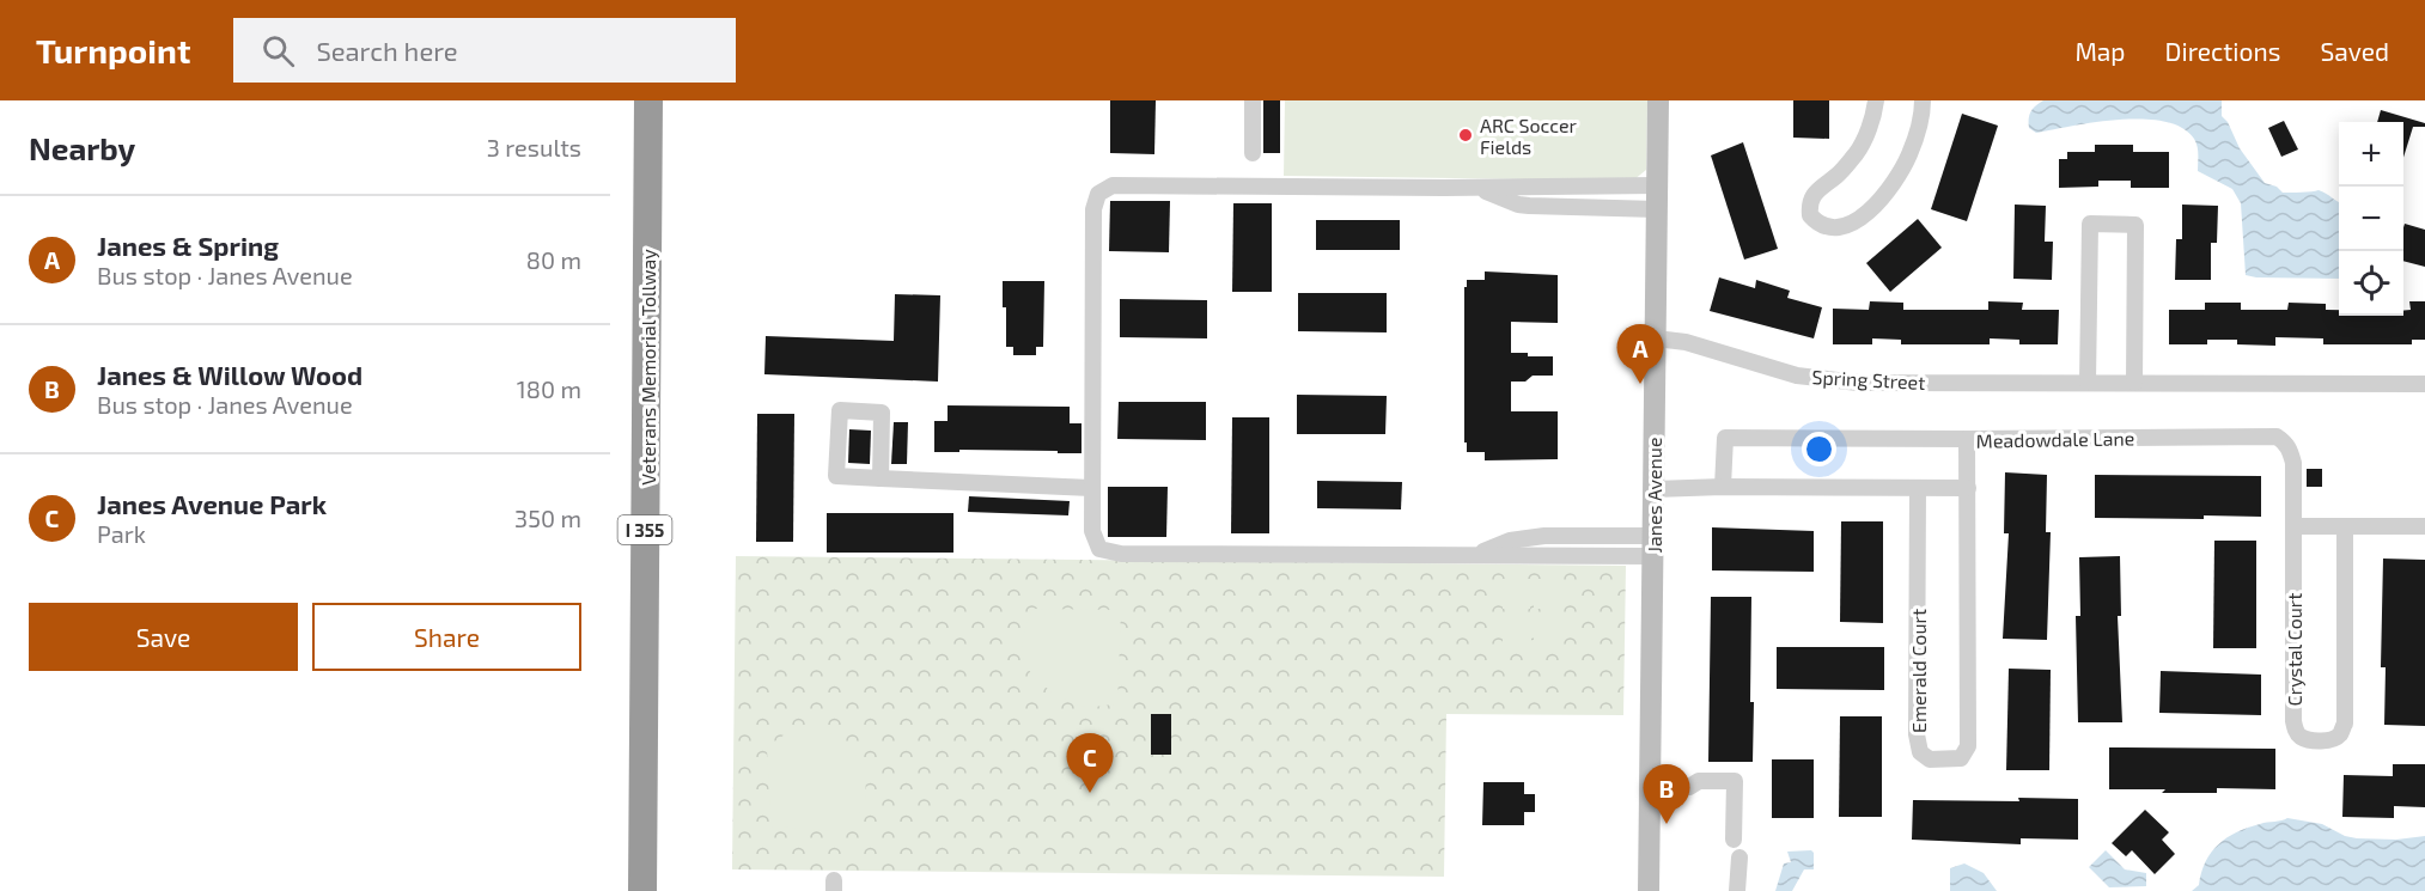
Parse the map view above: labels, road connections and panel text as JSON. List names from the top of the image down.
{
  "streets": {
    "highway": ["Veterans Memorial Tollway", "I 355"],
    "street": [
      "Spring Street",
      "Meadowdale Lane",
      "Janes Avenue",
      "Crystal Court",
      "Emerald Court"
    ]
  },
  "crossings": [
    ["Spring Street", "Janes Avenue"],
    ["Meadowdale Lane", "Crystal Court"],
    ["Meadowdale Lane", "Emerald Court"]
  ],
  "places": ["ARC Soccer Fields"],
  "page": {
    "header": "Turnpoint",
    "search": "Search here",
    "nav": ["Map", "Directions", "Saved"],
    "heading": ["Nearby", "3 results"],
    "map_buttons": ["+", "−"],
    "list": [
      {
        "mark": "A",
        "name": "Janes & Spring",
        "note": "Bus stop · Janes Avenue",
        "value": "80 m"
      },
      {
        "mark": "B",
        "name": "Janes & Willow Wood",
        "note": "Bus stop · Janes Avenue",
        "value": "180 m"
      },
      {
        "mark": "C",
        "name": "Janes Avenue Park",
        "note": "Park",
        "value": "350 m"
      }
    ],
    "pins": ["A", "C", "B"],
    "buttons": ["Save", "Share"]
  }
}
